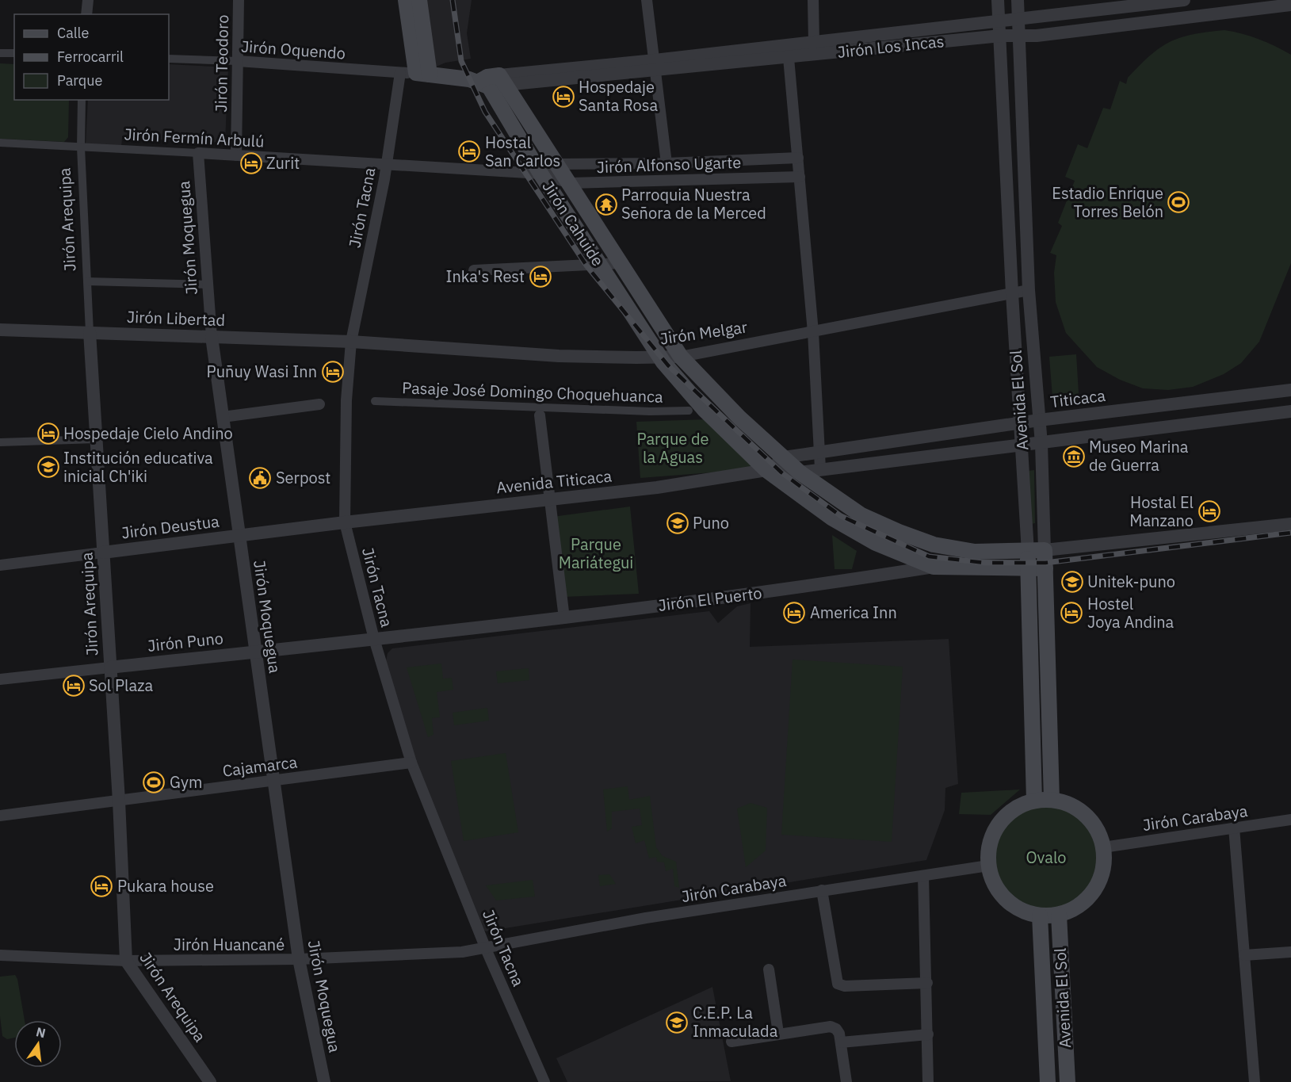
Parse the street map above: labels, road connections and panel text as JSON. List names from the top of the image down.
{
  "streets": {
    "main road": ["Jirón Cahuide", "Avenida El Sol", "Jirón El Puerto"],
    "street": [
      "Jirón Los Incas",
      "Jirón Oquendo",
      "Jirón Teodoro",
      "Jirón Fermín Arbulú",
      "Jirón Alfonso Ugarte",
      "Jirón Tacna",
      "Jirón Arequipa",
      "Jirón Moquegua",
      "Jirón Libertad",
      "Jirón Melgar",
      "Pasaje José Domingo Choquehuanca",
      "Titicaca",
      "Avenida Titicaca",
      "Jirón Deustua",
      "Jirón Puno",
      "Cajamarca",
      "Jirón Carabaya",
      "Jirón Huancané"
    ]
  },
  "crossings": [
    ["Jirón Los Incas", "Jirón Cahuide"],
    ["Jirón Los Incas", "Avenida El Sol"],
    ["Jirón Oquendo", "Jirón Teodoro"],
    ["Jirón Oquendo", "Jirón Tacna"],
    ["Jirón Teodoro", "Jirón Fermín Arbulú"],
    ["Jirón Fermín Arbulú", "Jirón Alfonso Ugarte"],
    ["Jirón Fermín Arbulú", "Jirón Tacna"],
    ["Jirón Fermín Arbulú", "Jirón Arequipa"],
    ["Jirón Fermín Arbulú", "Jirón Moquegua"],
    ["Jirón Alfonso Ugarte", "Jirón Tacna"],
    ["Jirón Alfonso Ugarte", "Jirón Cahuide"],
    ["Jirón Tacna", "Jirón Libertad"],
    ["Jirón Tacna", "Jirón Melgar"],
    ["Jirón Tacna", "Avenida Titicaca"],
    ["Jirón Tacna", "Jirón Deustua"],
    ["Jirón Tacna", "Jirón El Puerto"],
    ["Jirón Tacna", "Jirón Puno"],
    ["Jirón Tacna", "Cajamarca"],
    ["Jirón Tacna", "Jirón Carabaya"],
    ["Jirón Tacna", "Jirón Huancané"],
    ["Jirón Arequipa", "Jirón Libertad"],
    ["Jirón Arequipa", "Jirón Deustua"],
    ["Jirón Arequipa", "Jirón Puno"],
    ["Jirón Arequipa", "Cajamarca"],
    ["Jirón Arequipa", "Jirón Huancané"],
    ["Jirón Cahuide", "Jirón Melgar"],
    ["Jirón Cahuide", "Avenida Titicaca"],
    ["Jirón Cahuide", "Jirón El Puerto"],
    ["Jirón Moquegua", "Jirón Libertad"],
    ["Jirón Moquegua", "Jirón Deustua"],
    ["Jirón Moquegua", "Jirón Puno"],
    ["Jirón Moquegua", "Cajamarca"],
    ["Jirón Moquegua", "Jirón Huancané"],
    ["Jirón Libertad", "Jirón Melgar"],
    ["Jirón Melgar", "Avenida El Sol"],
    ["Titicaca", "Avenida El Sol"],
    ["Avenida El Sol", "Jirón El Puerto"],
    ["Avenida El Sol", "Jirón Carabaya"],
    ["Avenida Titicaca", "Jirón Deustua"],
    ["Jirón El Puerto", "Jirón Puno"],
    ["Jirón Carabaya", "Jirón Huancané"]
  ],
  "parks": ["Parque de la Aguas", "Parque Mariátegui", "Ovalo"],
  "places": {
    "hotel": [
      "Hospedaje Santa Rosa",
      "Hostal San Carlos",
      "Zurit",
      "Inka's Rest",
      "Puñuy Wasi Inn",
      "Hospedaje Cielo Andino",
      "Hostal El Manzano",
      "America Inn",
      "Hostel Joya Andina",
      "Sol Plaza",
      "Pukara house"
    ],
    "sports": ["Estadio Enrique Torres Belón", "Gym"],
    "temple": ["Parroquia Nuestra Señora de la Merced"],
    "museum": ["Museo Marina de Guerra"],
    "school or university": [
      "Institución educativa inicial Ch'iki",
      "Puno",
      "Unitek-puno",
      "C.E.P. La Inmaculada"
    ],
    "public building": ["Serpost"]
  },
  "legend": ["Calle", "Ferrocarril", "Parque"],
  "north": "top"
}
